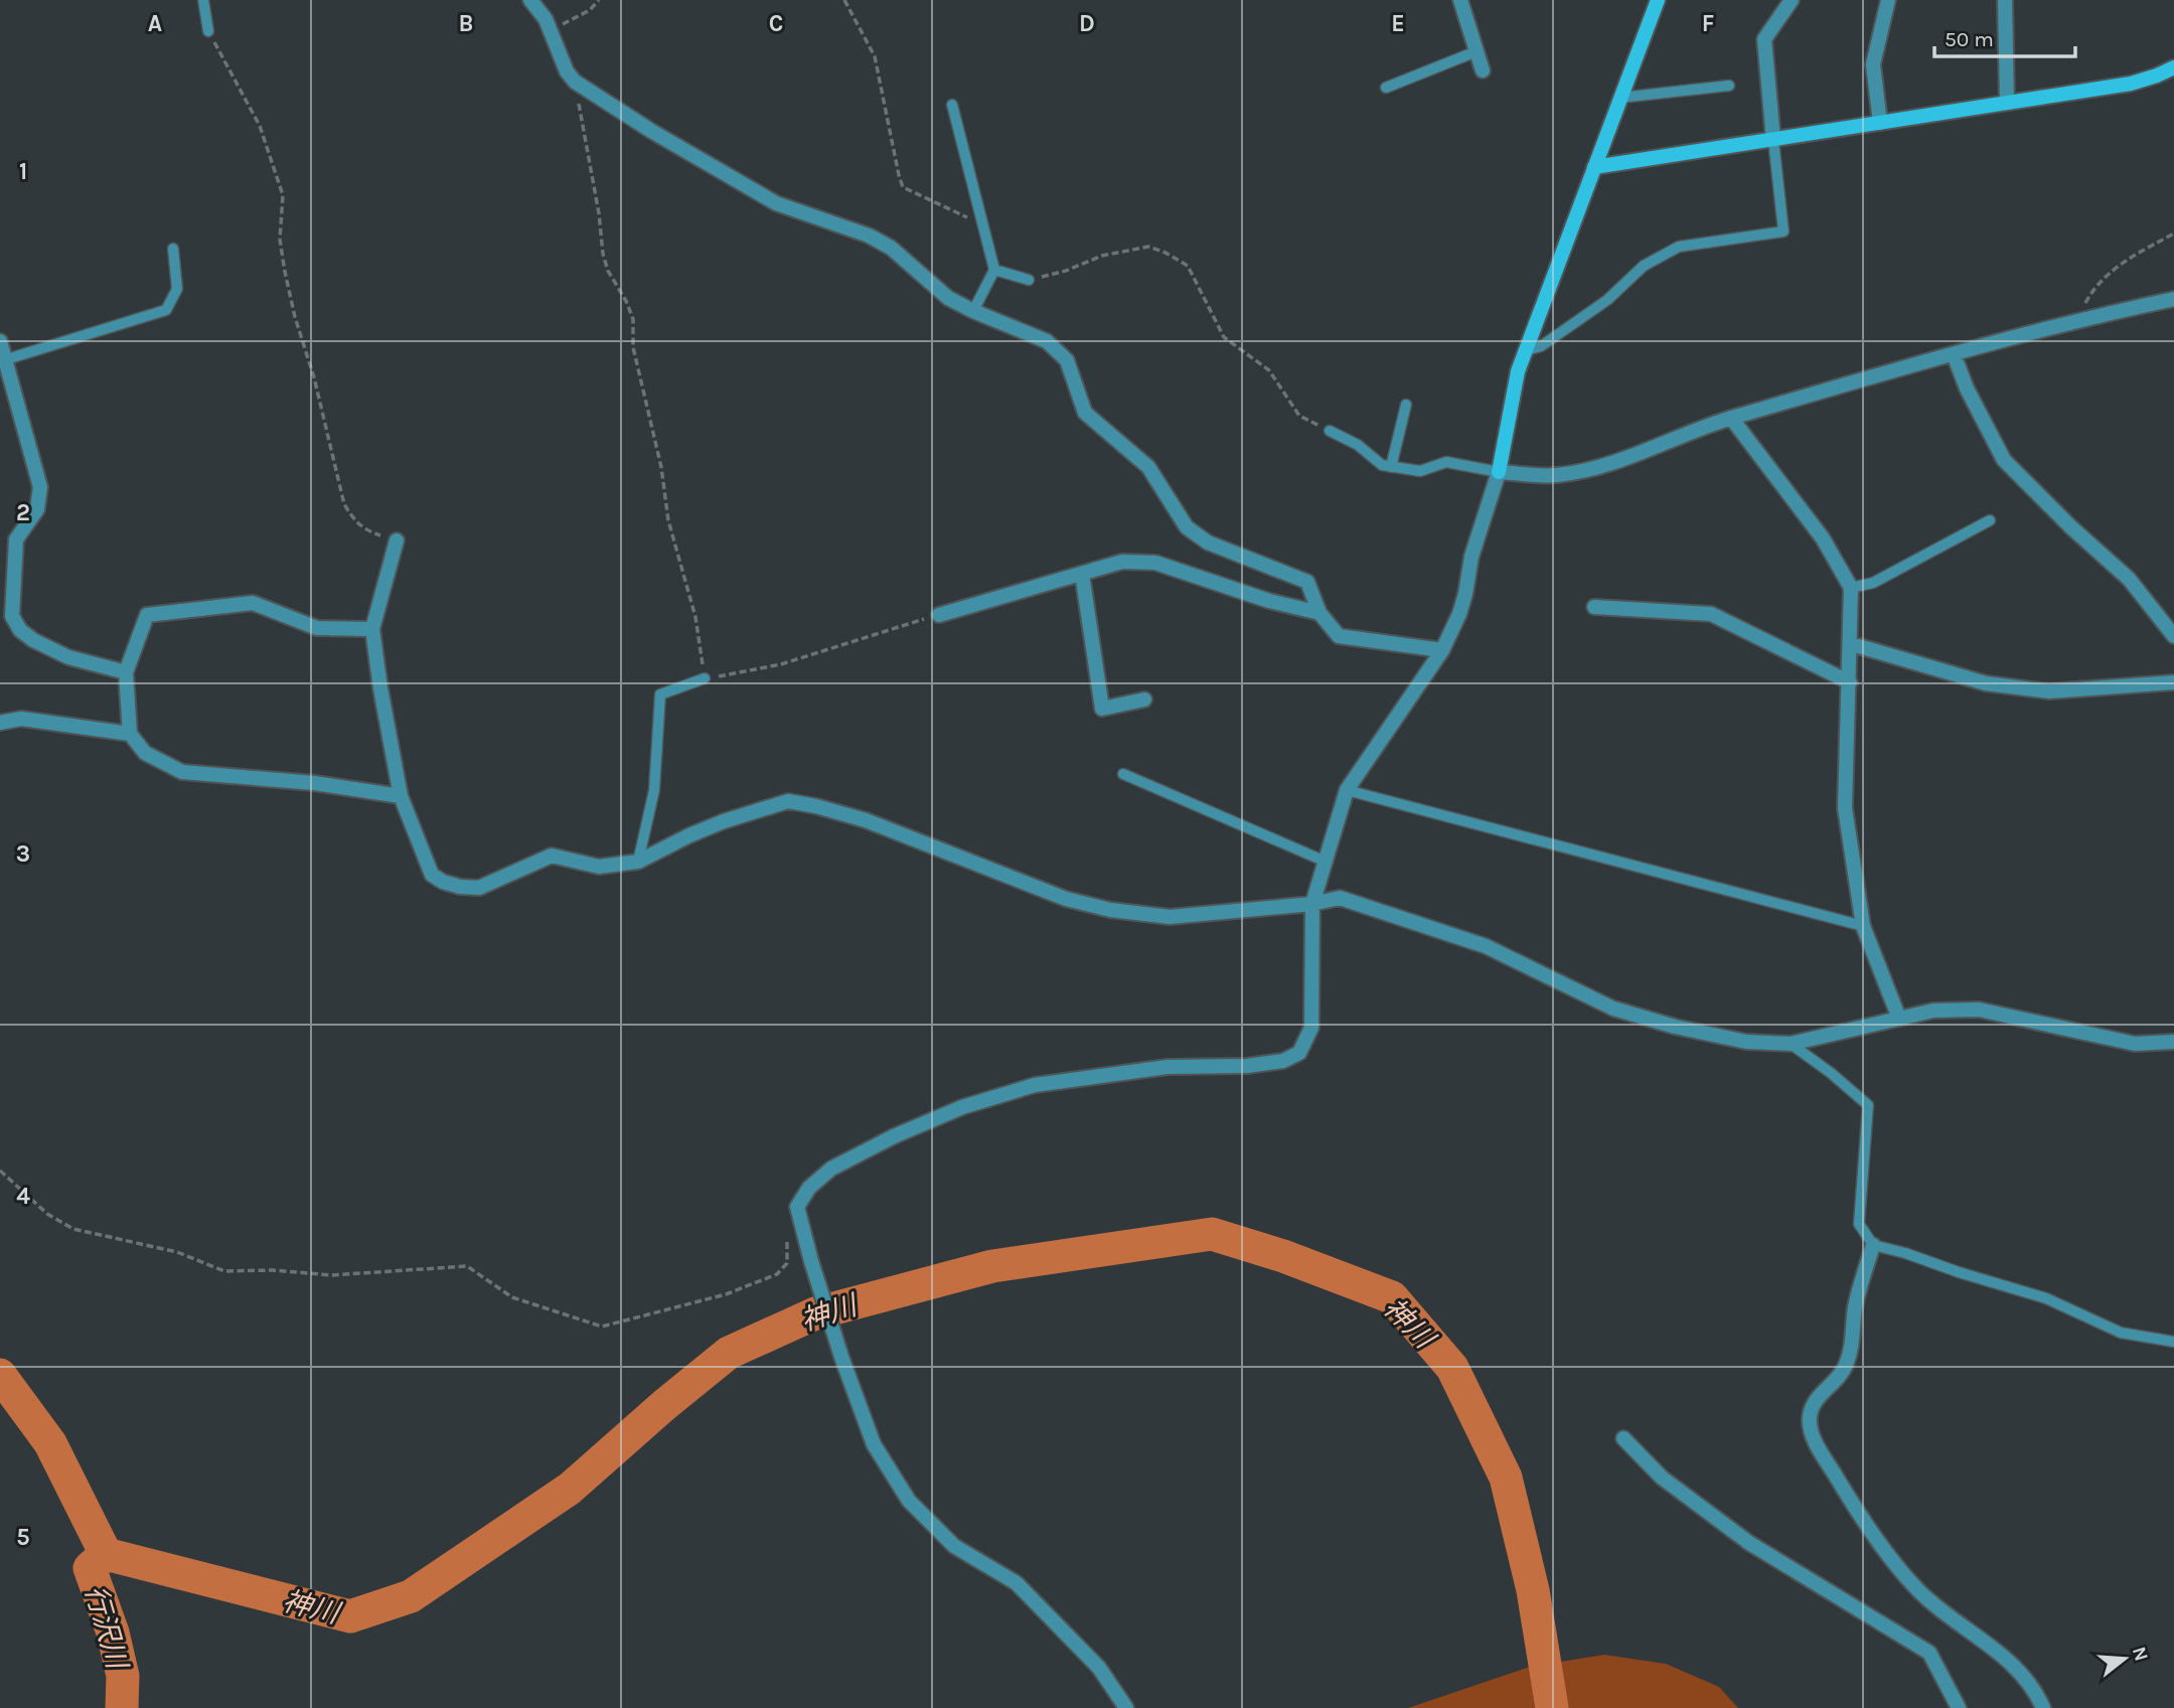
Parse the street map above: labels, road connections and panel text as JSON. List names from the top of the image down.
{
  "water": ["神川", "行沢川"],
  "scale_bar": "50 m",
  "north": "right",
  "grid": {
    "columns": [
      "A",
      "B",
      "C",
      "D",
      "E",
      "F"
    ],
    "rows": [
      "1",
      "2",
      "3",
      "4",
      "5"
    ]
  }
}
